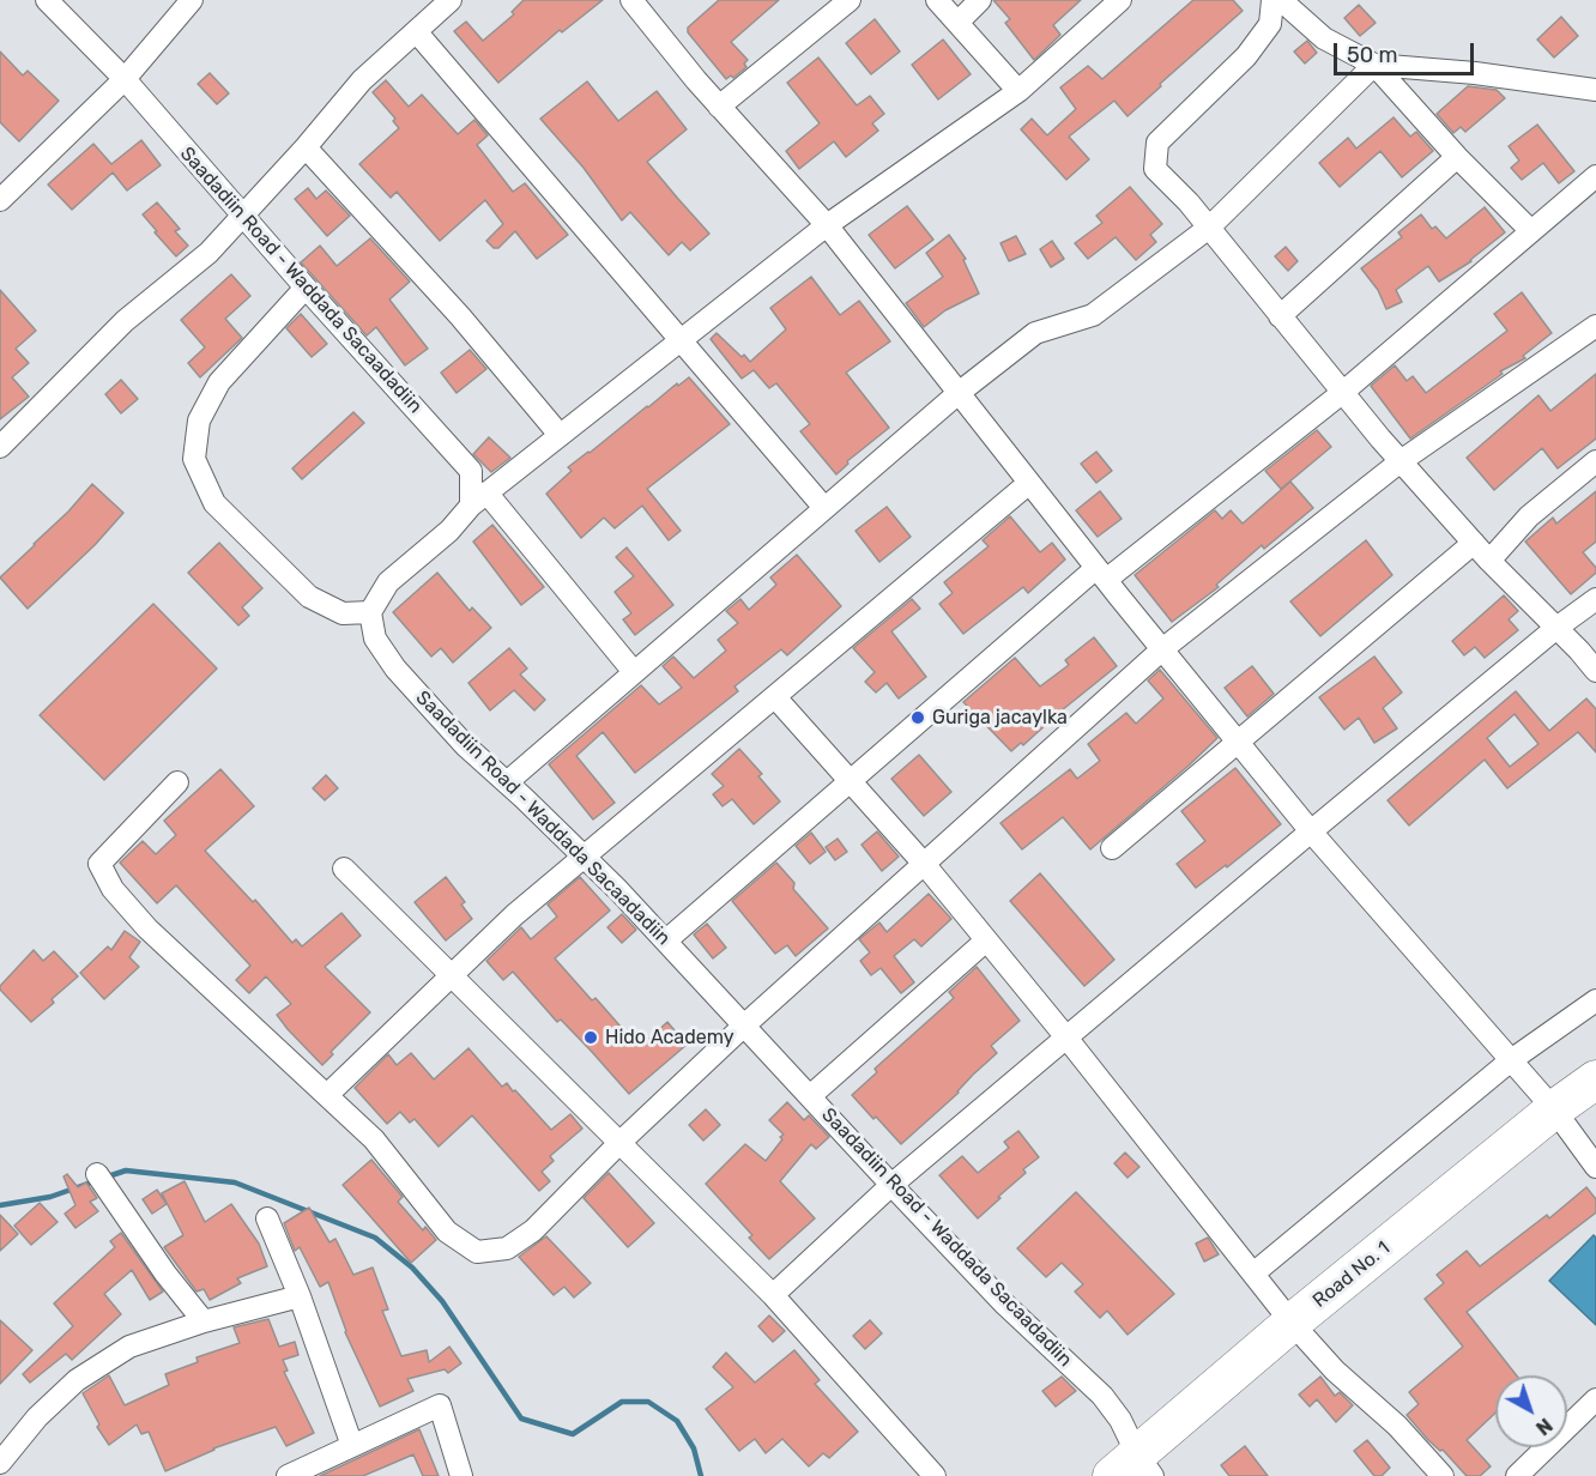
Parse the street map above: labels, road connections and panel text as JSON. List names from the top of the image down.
{
  "streets": {
    "highway": ["Road No. 1"],
    "street": ["Saadadiin Road - Waddada Sacaadadiin"]
  },
  "crossings": [
    ["Saadadiin Road - Waddada Sacaadadiin", "Road No. 1"]
  ],
  "places": ["Guriga jacaylka", "Hido Academy"],
  "scale_bar": "50 m",
  "north": "bottom right"
}
